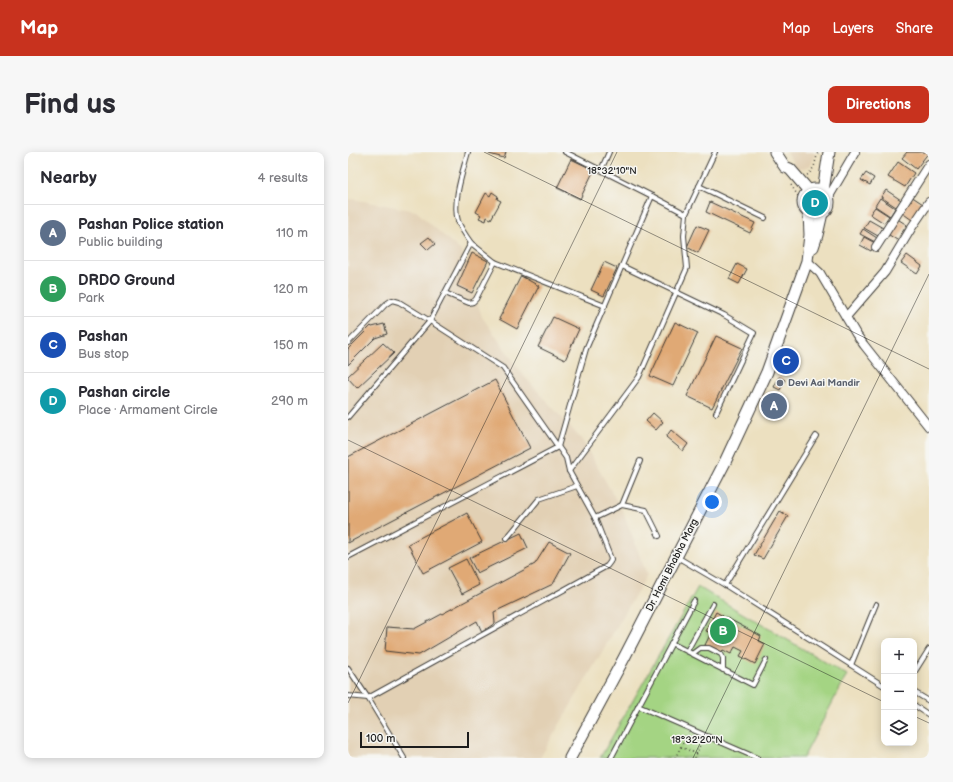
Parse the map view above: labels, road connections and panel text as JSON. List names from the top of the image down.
{
  "streets": {
    "main road": ["Dr. Homi Bhabha Marg"]
  },
  "places": ["Devi Aai Mandir"],
  "scale_bar": "100 m",
  "page": {
    "header": "Map",
    "nav": ["Map", "Layers", "Share"],
    "buttons": "Directions",
    "title": "Find us",
    "heading": ["Nearby", "4 results"],
    "pins": [
      "D",
      "C",
      "A",
      "B"
    ],
    "list": [
      {
        "mark": "A",
        "name": "Pashan Police station",
        "note": "Public building",
        "value": "110 m"
      },
      {
        "mark": "B",
        "name": "DRDO Ground",
        "note": "Park",
        "value": "120 m"
      },
      {
        "mark": "C",
        "name": "Pashan",
        "note": "Bus stop",
        "value": "150 m"
      },
      {
        "mark": "D",
        "name": "Pashan circle",
        "note": "Place · Armament Circle",
        "value": "290 m"
      }
    ],
    "map_buttons": ["+", "−"],
    "scale": "100 m"
  },
  "coordinates": ["18°32'10\"N", "18°32'20\"N"]
}
